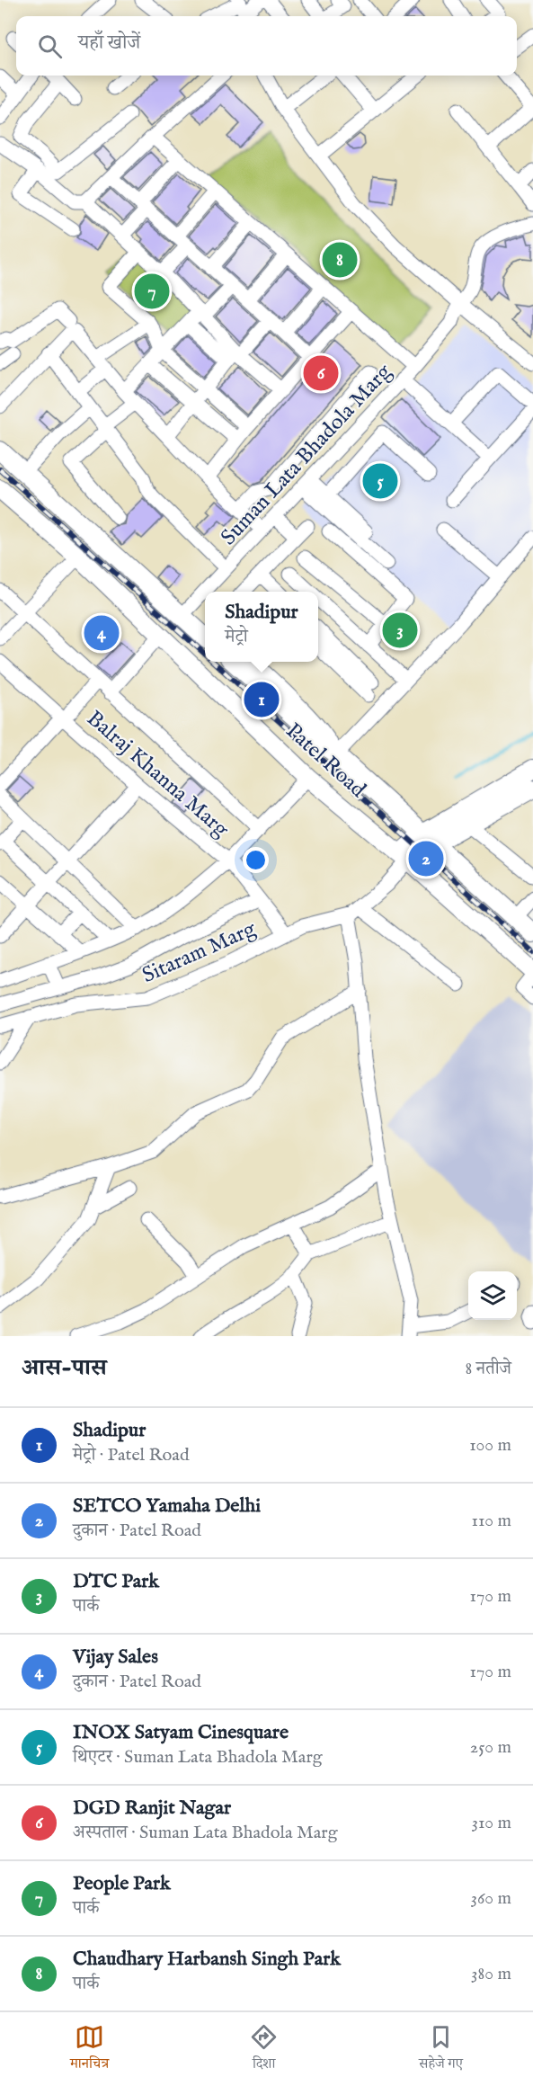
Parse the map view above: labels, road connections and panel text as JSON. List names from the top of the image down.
{
  "streets": {
    "main road": ["Patel Road"],
    "street": ["Suman Lata Bhadola Marg", "Balraj Khanna Marg", "Sitaram Marg"]
  },
  "crossings": [
    ["Patel Road", "Balraj Khanna Marg"]
  ],
  "page": {
    "search": "यहाँ खोजें",
    "pins": [
      "8",
      "7",
      "6",
      "5",
      "3",
      "4",
      "1",
      "2"
    ],
    "popup": ["Shadipur", "मेट्रो"],
    "heading": ["आस-पास", "8 नतीजे"],
    "list": [
      {
        "mark": "1",
        "name": "Shadipur",
        "note": "मेट्रो · Patel Road",
        "value": "100 m"
      },
      {
        "mark": "2",
        "name": "SETCO Yamaha Delhi",
        "note": "दुकान · Patel Road",
        "value": "110 m"
      },
      {
        "mark": "3",
        "name": "DTC Park",
        "note": "पार्क",
        "value": "170 m"
      },
      {
        "mark": "4",
        "name": "Vijay Sales",
        "note": "दुकान · Patel Road",
        "value": "170 m"
      },
      {
        "mark": "5",
        "name": "INOX Satyam Cinesquare",
        "note": "थिएटर · Suman Lata Bhadola Marg",
        "value": "250 m"
      },
      {
        "mark": "6",
        "name": "DGD Ranjit Nagar",
        "note": "अस्पताल · Suman Lata Bhadola Marg",
        "value": "310 m"
      },
      {
        "mark": "7",
        "name": "People Park",
        "note": "पार्क",
        "value": "360 m"
      },
      {
        "mark": "8",
        "name": "Chaudhary Harbansh Singh Park",
        "note": "पार्क",
        "value": "380 m"
      }
    ],
    "nav": ["मानचित्र", "दिशा", "सहेजे गए"]
  }
}
